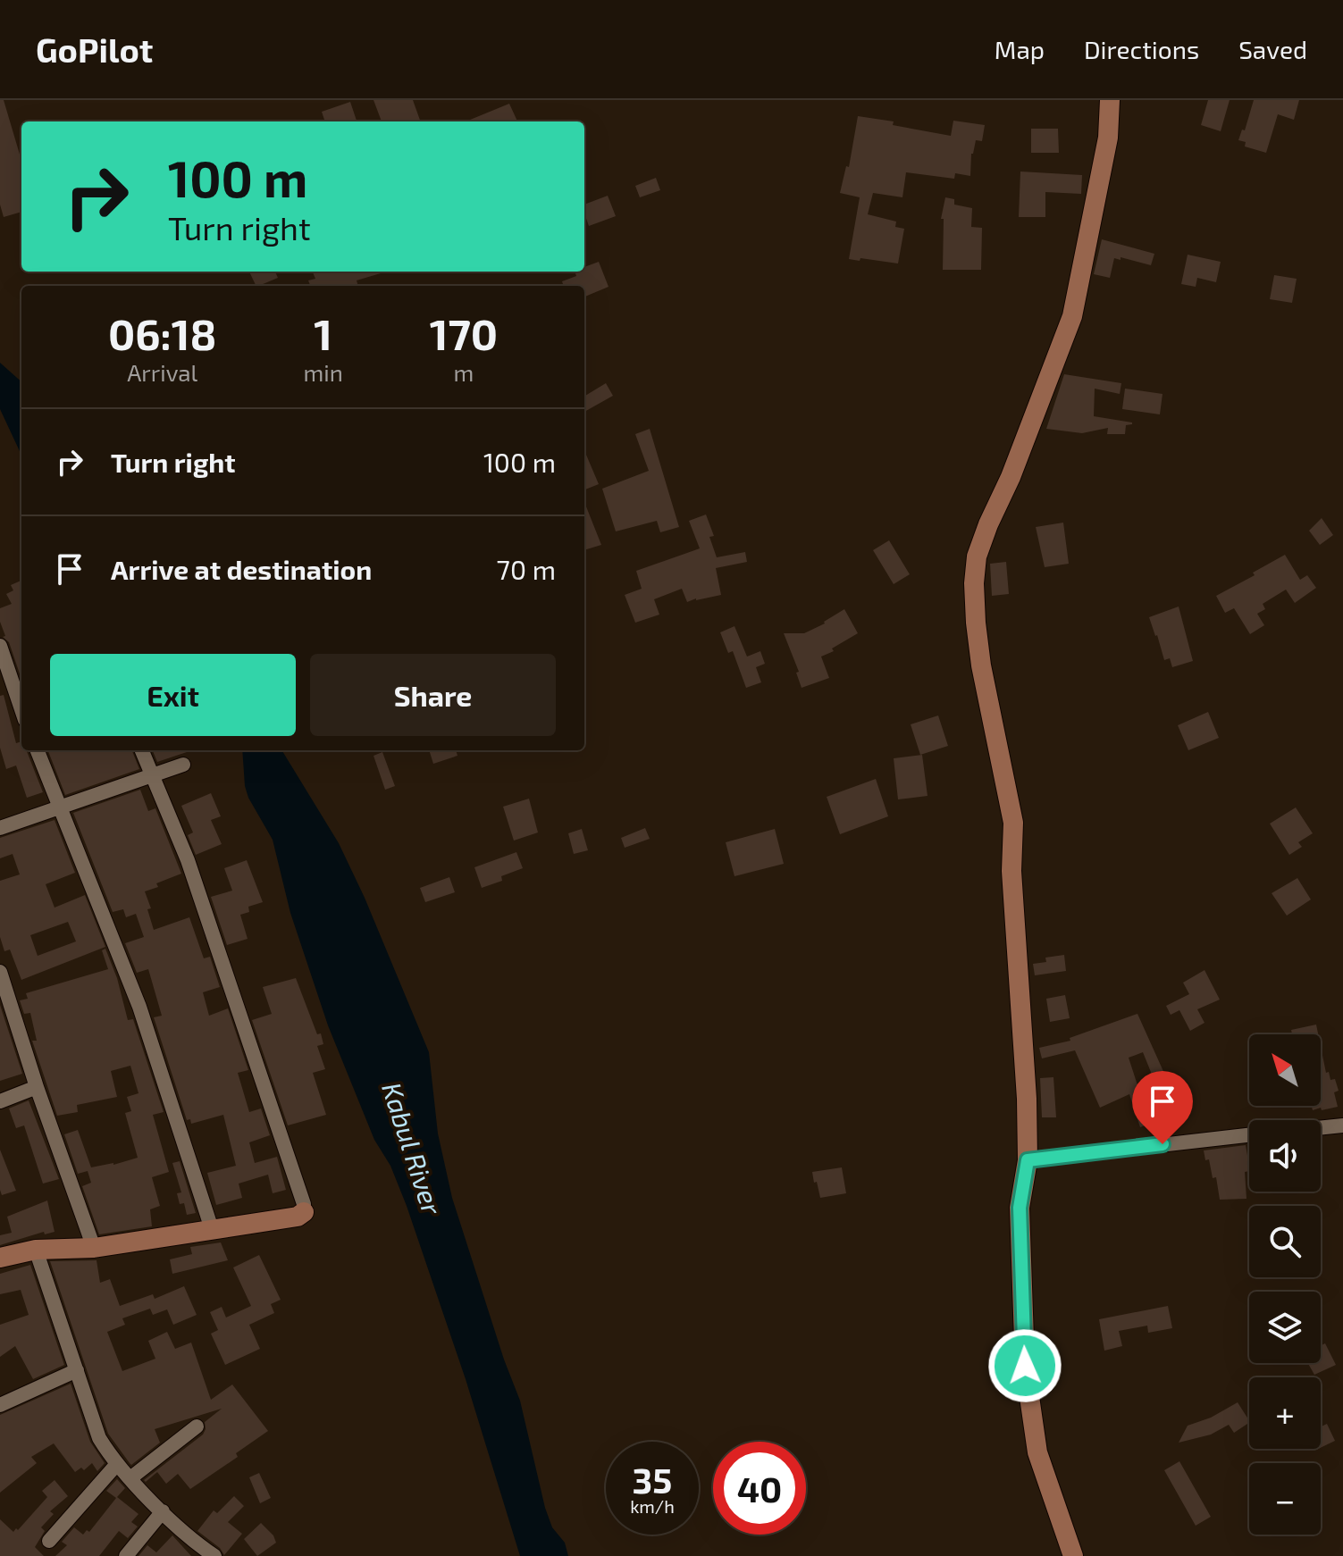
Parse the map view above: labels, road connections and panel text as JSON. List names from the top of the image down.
{
  "water": ["Kabul River"],
  "north": "top left",
  "page": {
    "header": "GoPilot",
    "nav": ["Map", "Directions", "Saved"],
    "turn": ["100 m", "Turn right"],
    "eta": [
      "06:18",
      "Arrival",
      "1",
      "min",
      "170",
      "m"
    ],
    "list": [
      {
        "name": "Turn right",
        "value": "100 m"
      },
      {
        "name": "Arrive at destination",
        "value": "70 m"
      }
    ],
    "buttons": ["Exit", "Share"],
    "map_buttons": ["+", "−"],
    "speed": "35 km/h",
    "limit": "40"
  }
}
